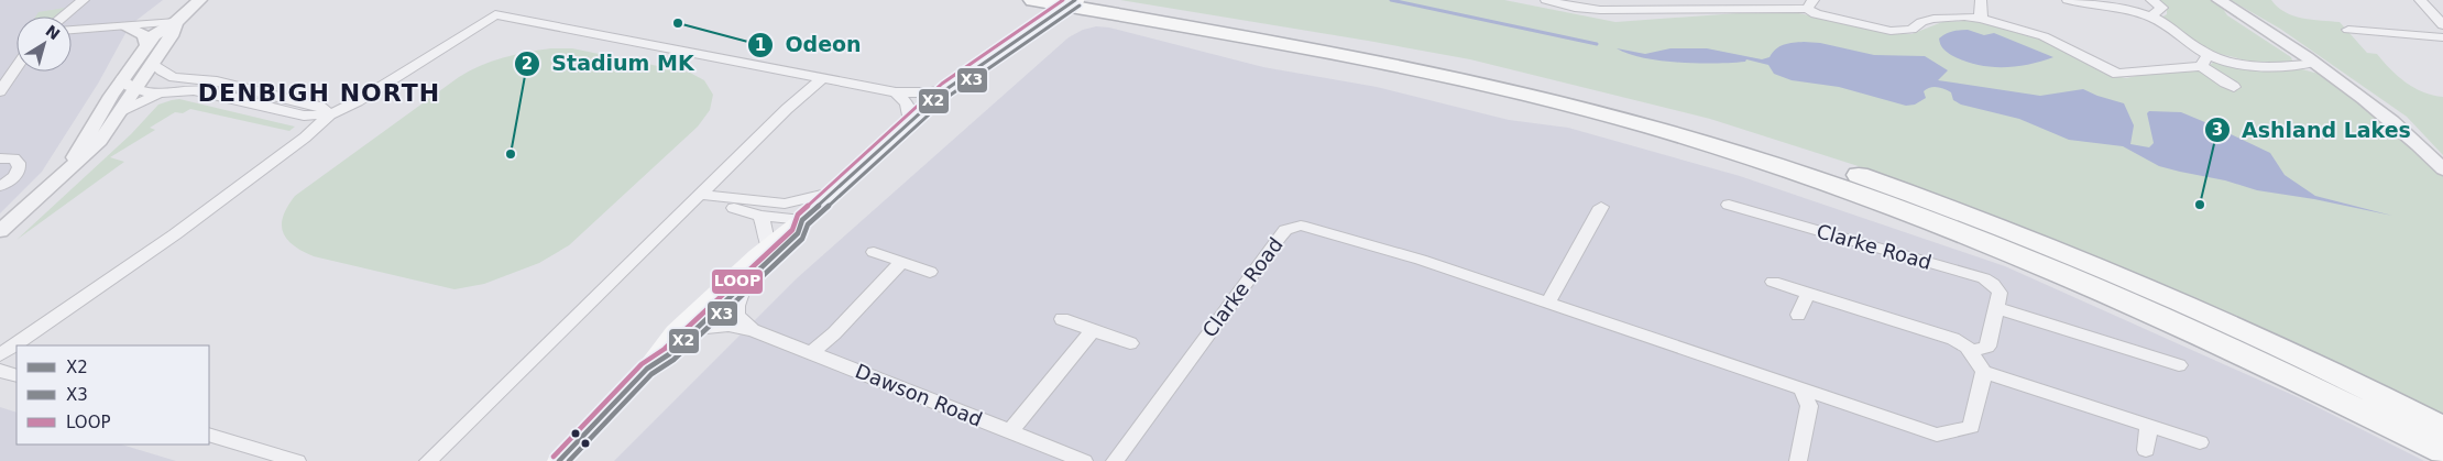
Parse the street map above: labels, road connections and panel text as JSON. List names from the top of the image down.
{
  "streets": {
    "street": ["Clarke Road", "Dawson Road"]
  },
  "districts": ["DENBIGH NORTH"],
  "places": ["Odeon", "Stadium MK", "Ashland Lakes"],
  "lines": ["transit line X2", "transit line LOOP", "transit line X3"],
  "legend": ["X2", "X3", "LOOP"],
  "north": "top right"
}
